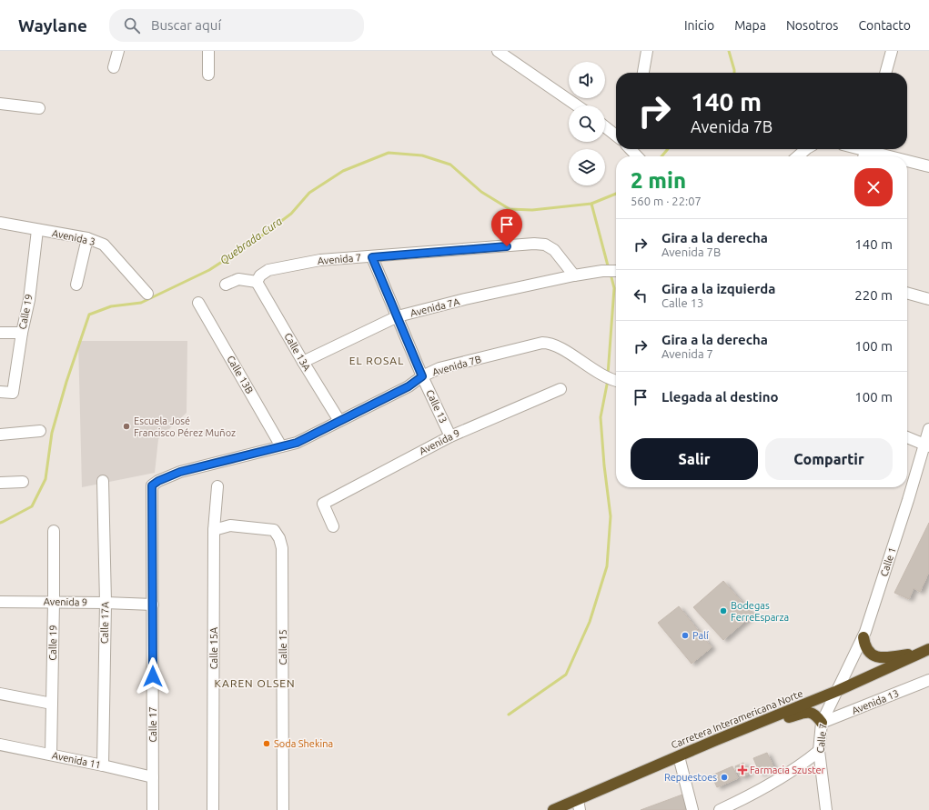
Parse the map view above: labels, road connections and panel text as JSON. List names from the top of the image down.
{
  "streets": {
    "highway": ["Carretera Interamericana Norte"],
    "street": [
      "Avenida 3",
      "Avenida 7",
      "Avenida 7A",
      "Calle 19",
      "Calle 13A",
      "Avenida 7B",
      "Calle 13B",
      "Calle 13",
      "Avenida 9",
      "Calle 1",
      "Calle 17A",
      "Calle 15",
      "Calle 15A",
      "Avenida 13",
      "Calle 17",
      "Calle 7",
      "Avenida 11"
    ]
  },
  "crossings": [
    ["Avenida 3", "Calle 19"],
    ["Avenida 7", "Avenida 7A"],
    ["Avenida 7", "Calle 13A"],
    ["Avenida 7", "Calle 13"],
    ["Avenida 7A", "Calle 13A"],
    ["Avenida 7A", "Calle 13"],
    ["Calle 19", "Avenida 9"],
    ["Calle 19", "Avenida 11"],
    ["Calle 13A", "Avenida 7B"],
    ["Avenida 7B", "Calle 13B"],
    ["Avenida 7B", "Calle 13"],
    ["Avenida 7B", "Calle 17"],
    ["Calle 13", "Avenida 9"],
    ["Avenida 9", "Calle 17A"],
    ["Avenida 9", "Calle 17"],
    ["Calle 1", "Carretera Interamericana Norte"],
    ["Calle 1", "Calle 7"],
    ["Calle 17A", "Avenida 11"],
    ["Calle 15", "Calle 15A"],
    ["Avenida 13", "Calle 7"],
    ["Carretera Interamericana Norte", "Calle 7"],
    ["Calle 17", "Avenida 11"]
  ],
  "districts": ["EL ROSAL", "KAREN OLSEN"],
  "water": ["Quebrada Cura"],
  "places": {
    "other": [
      "Escuela José Francisco Pérez Muñoz",
      "Bodegas FerreEsparza",
      "Palí",
      "Soda Shekina",
      "Repuestoes"
    ],
    "health": ["Farmacia Szuster"]
  },
  "page": {
    "header": "Waylane",
    "search": "Buscar aquí",
    "nav": [
      "Inicio",
      "Mapa",
      "Nosotros",
      "Contacto"
    ],
    "turn": ["140 m", "Avenida 7B"],
    "heading": ["2 min", "560 m · 22:07"],
    "list": [
      {
        "name": "Gira a la derecha",
        "note": "Avenida 7B",
        "value": "140 m"
      },
      {
        "name": "Gira a la izquierda",
        "note": "Calle 13",
        "value": "220 m"
      },
      {
        "name": "Gira a la derecha",
        "note": "Avenida 7",
        "value": "100 m"
      },
      {
        "name": "Llegada al destino",
        "value": "100 m"
      }
    ],
    "buttons": ["Salir", "Compartir"]
  }
}
